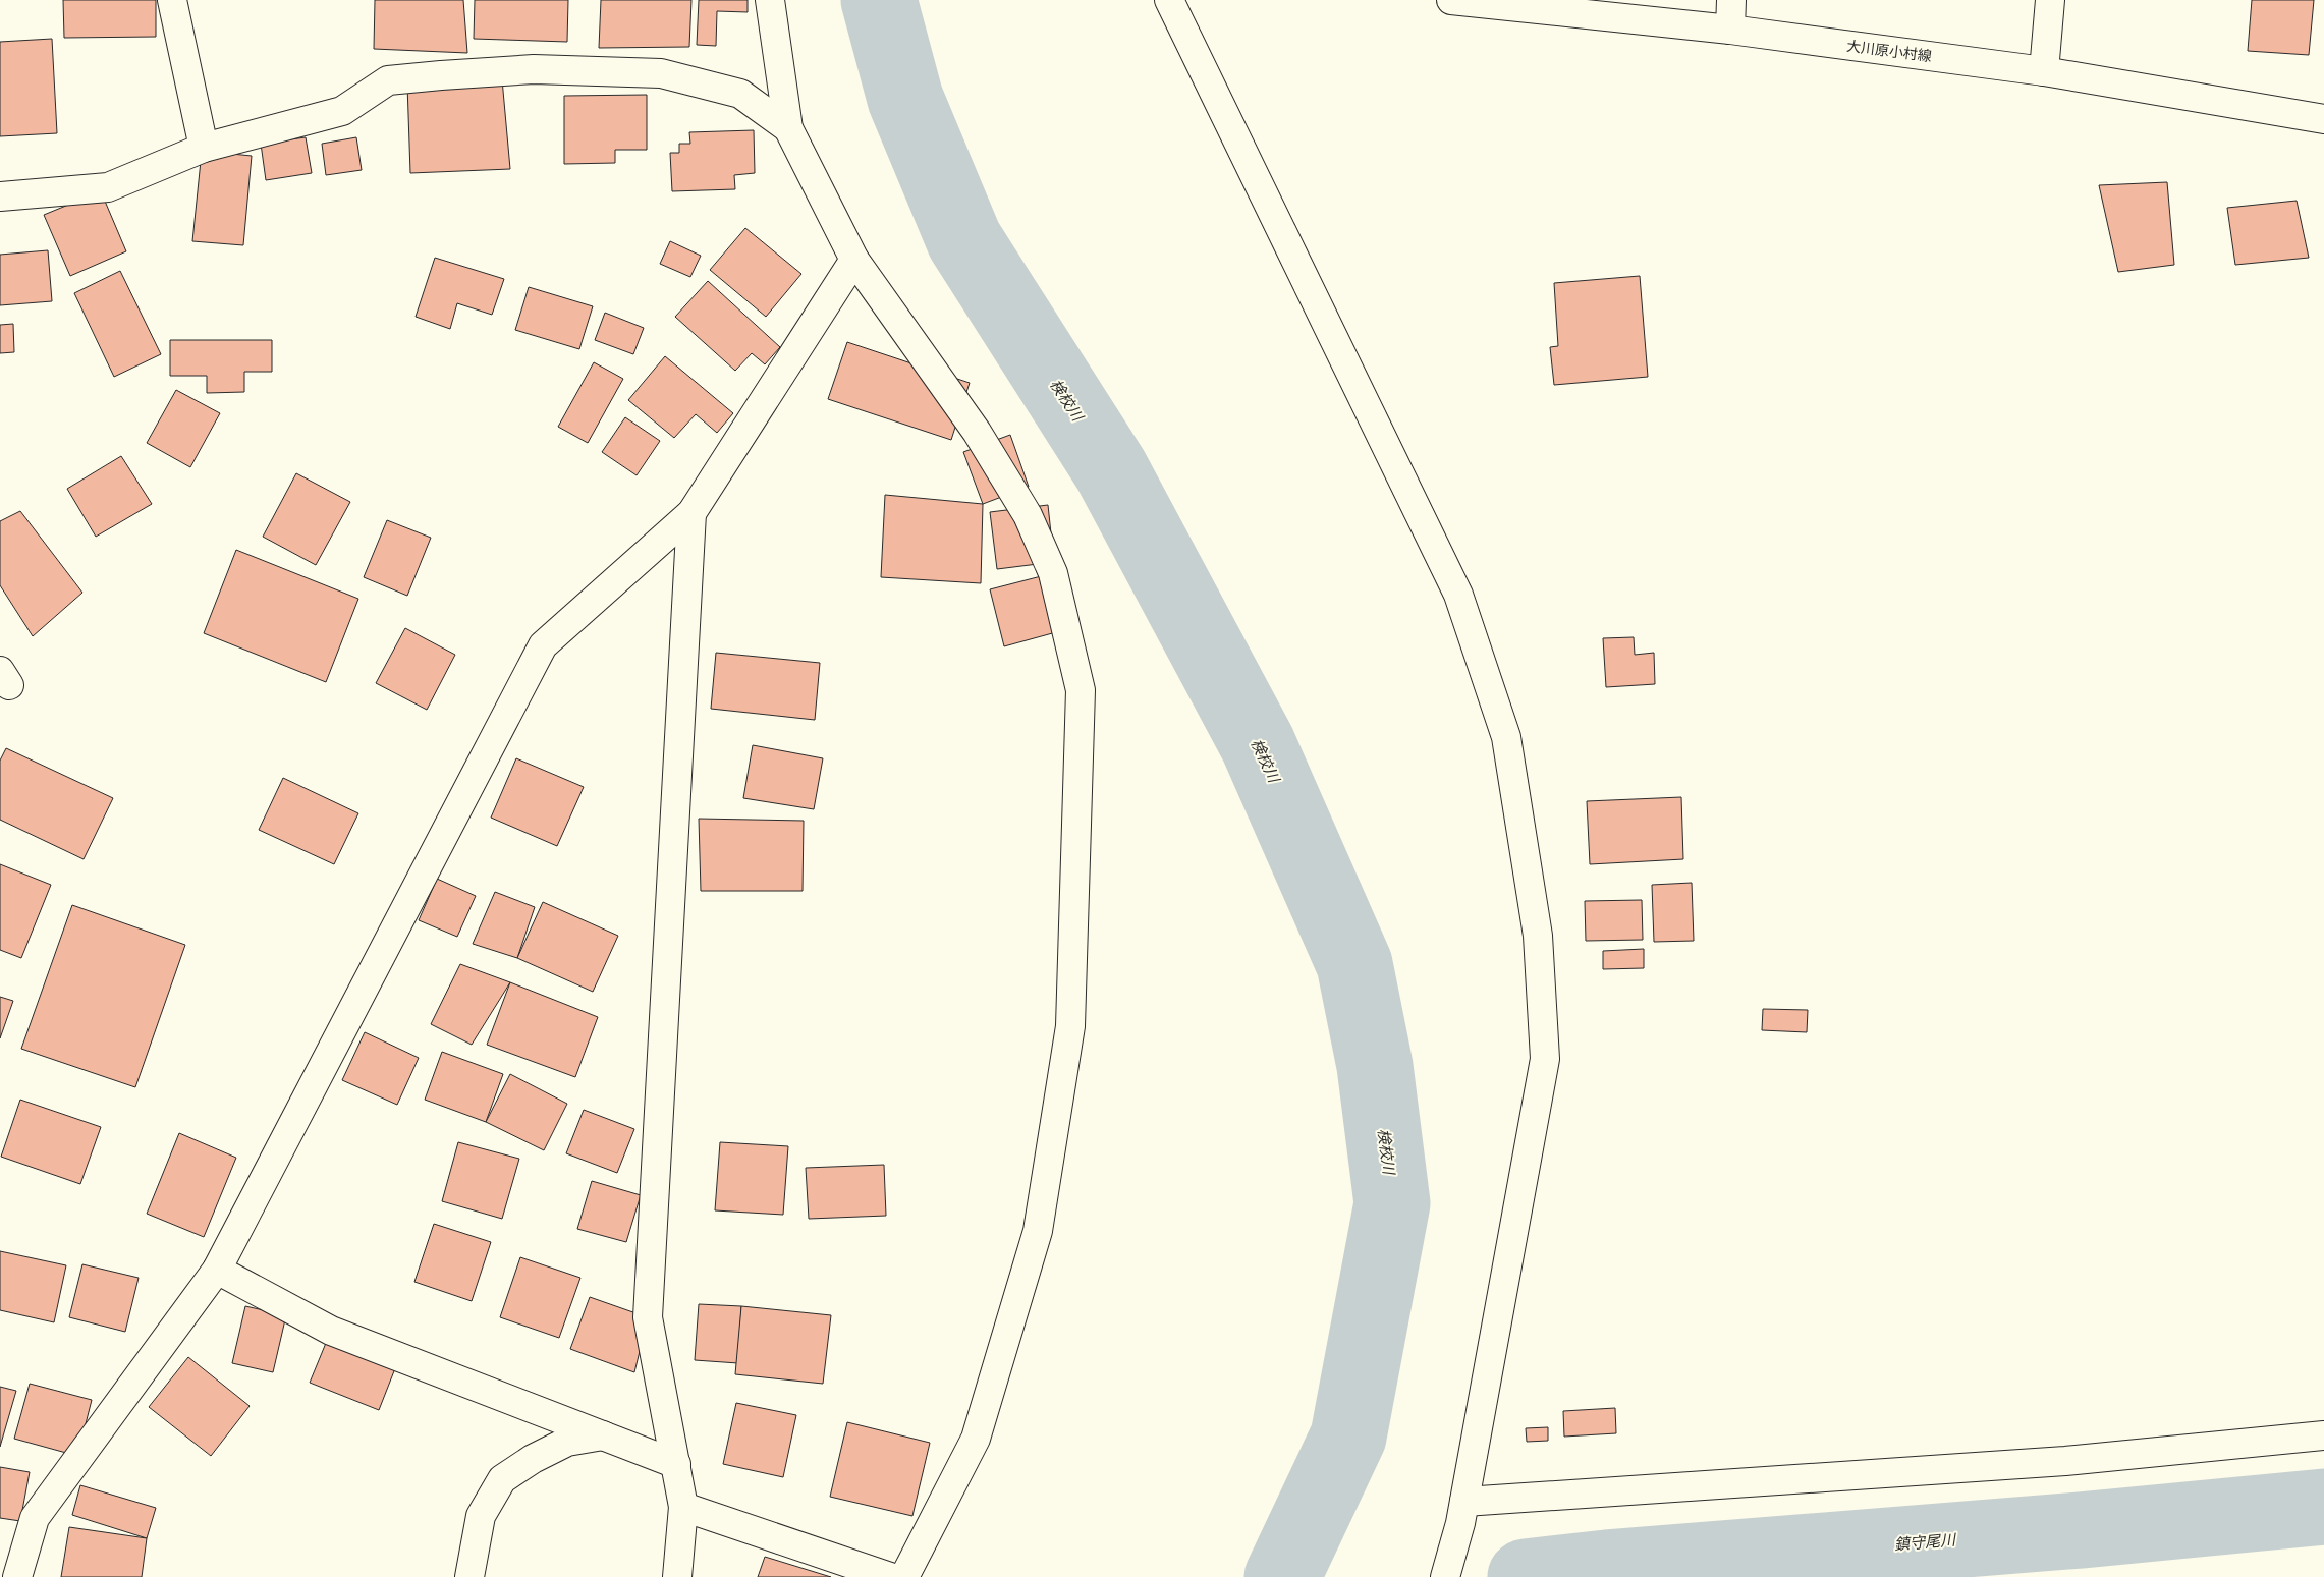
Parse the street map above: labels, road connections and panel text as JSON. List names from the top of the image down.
{
  "streets": {
    "street": ["大川原小村線"]
  },
  "water": ["検校川", "鎮守尾川"]
}
